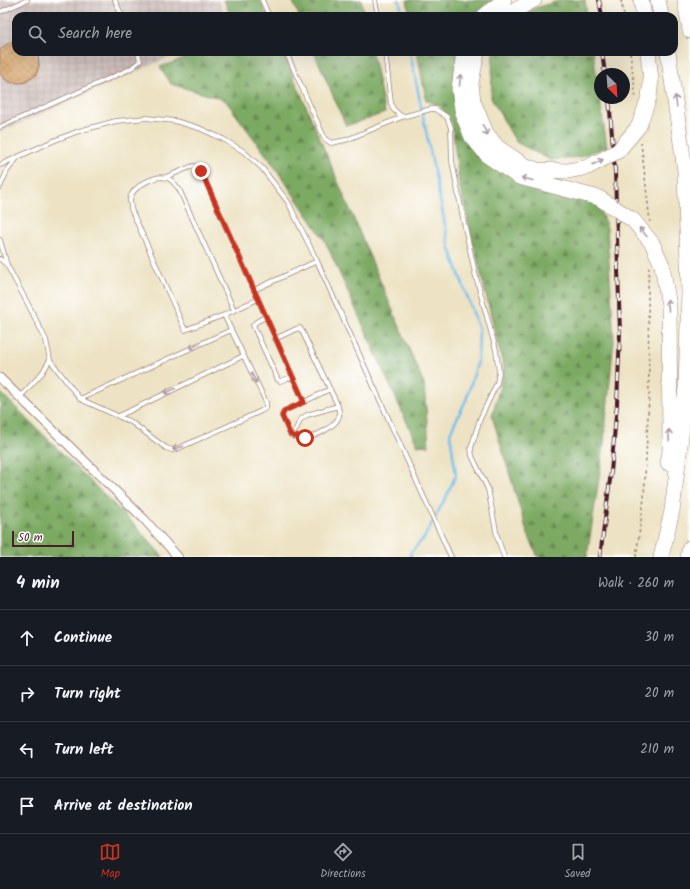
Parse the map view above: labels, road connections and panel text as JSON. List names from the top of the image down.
{
  "scale_bar": "50 m",
  "north": "bottom right",
  "page": {
    "search": "Search here",
    "scale": "50 m",
    "heading": ["4 min", "Walk · 260 m"],
    "list": [
      ["Continue", "30 m"],
      ["Turn right", "20 m"],
      ["Turn left", "210 m"],
      "Arrive at destination"
    ],
    "nav": ["Map", "Directions", "Saved"]
  }
}
